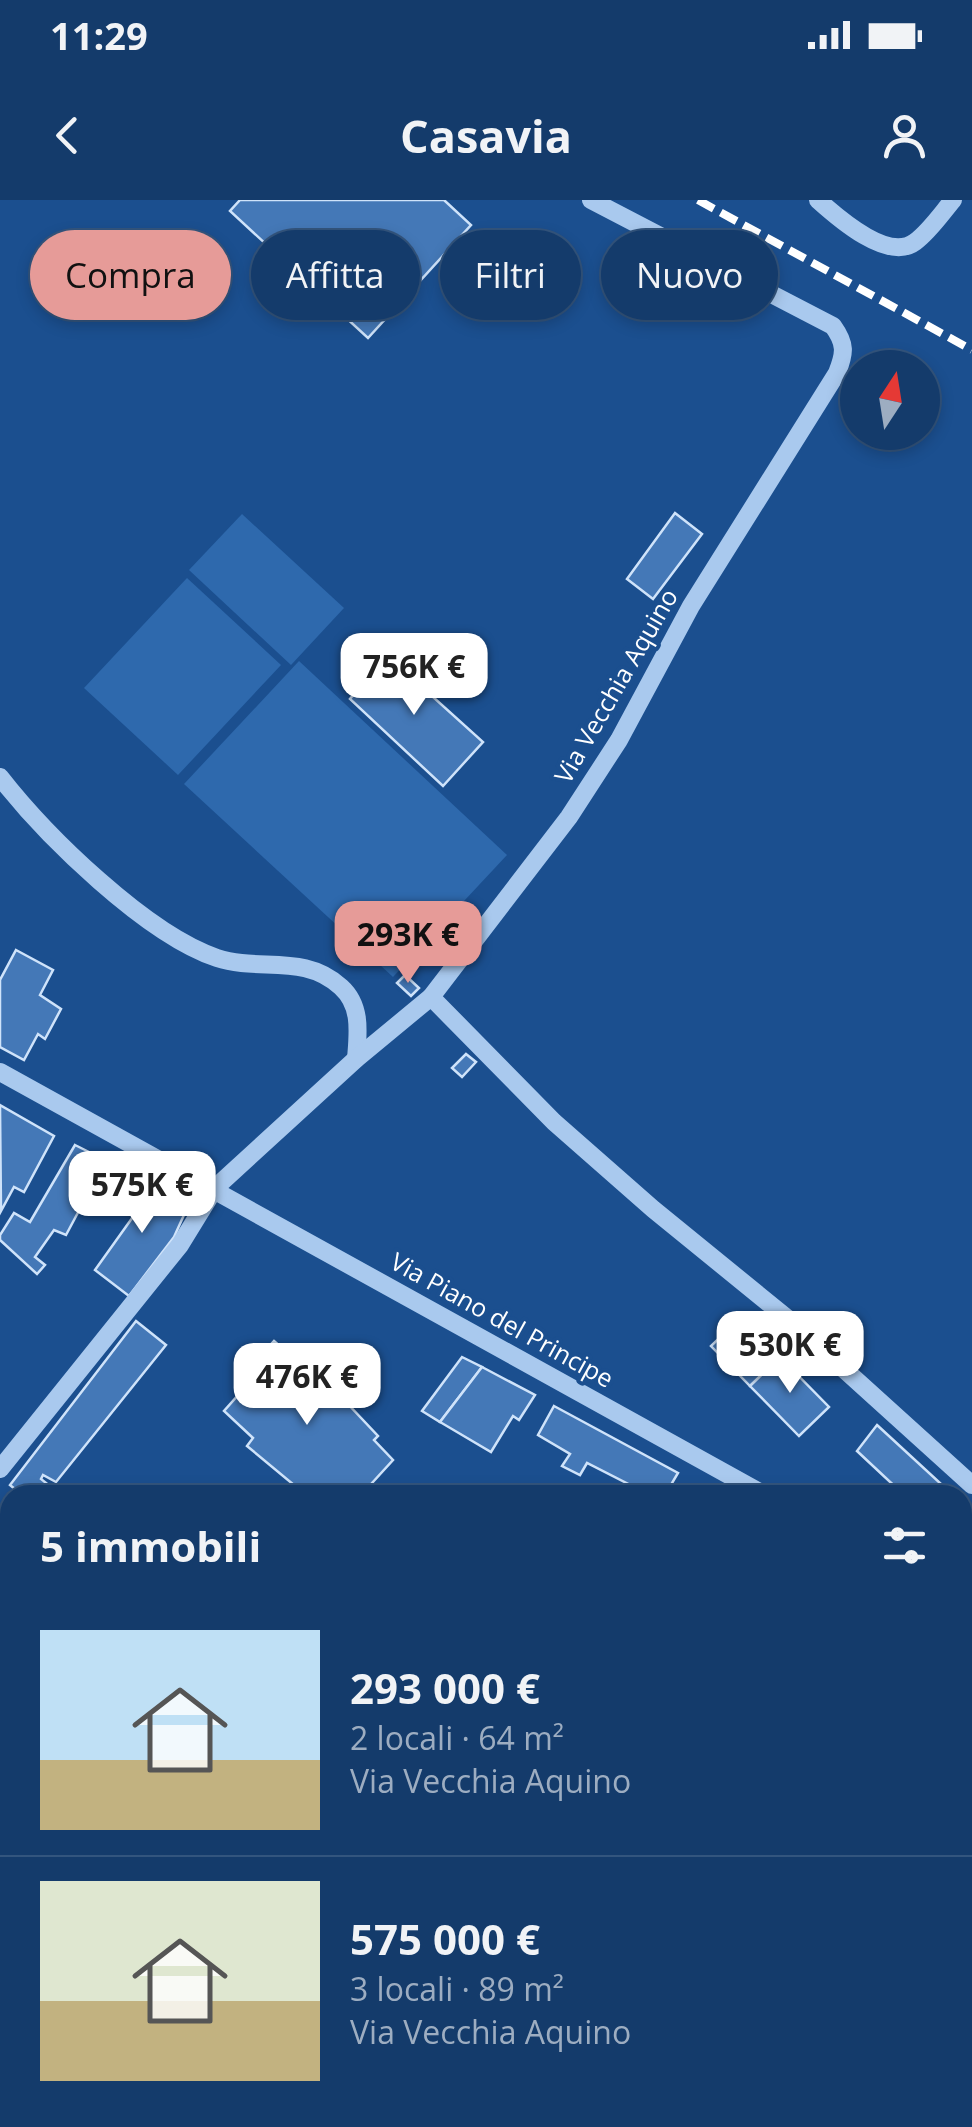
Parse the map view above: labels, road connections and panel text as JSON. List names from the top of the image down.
{
  "streets": {
    "street": ["Via Vecchia Aquino", "Via Piano del Principe"]
  },
  "crossings": [
    ["Via Vecchia Aquino", "Via Piano del Principe"]
  ],
  "north": "top",
  "page": {
    "status": "11:29",
    "header": "Casavia",
    "chip": [
      "Compra",
      "Affitta",
      "Filtri",
      "Nuovo"
    ],
    "price": [
      "756K €",
      "293K €",
      "575K €",
      "530K €",
      "476K €"
    ],
    "heading": "5 immobili",
    "list": [
      {
        "name": "293 000 €",
        "note": "2 locali · 64 m² · Via Vecchia Aquino"
      },
      {
        "name": "575 000 €",
        "note": "3 locali · 89 m² · Via Vecchia Aquino"
      }
    ]
  }
}
